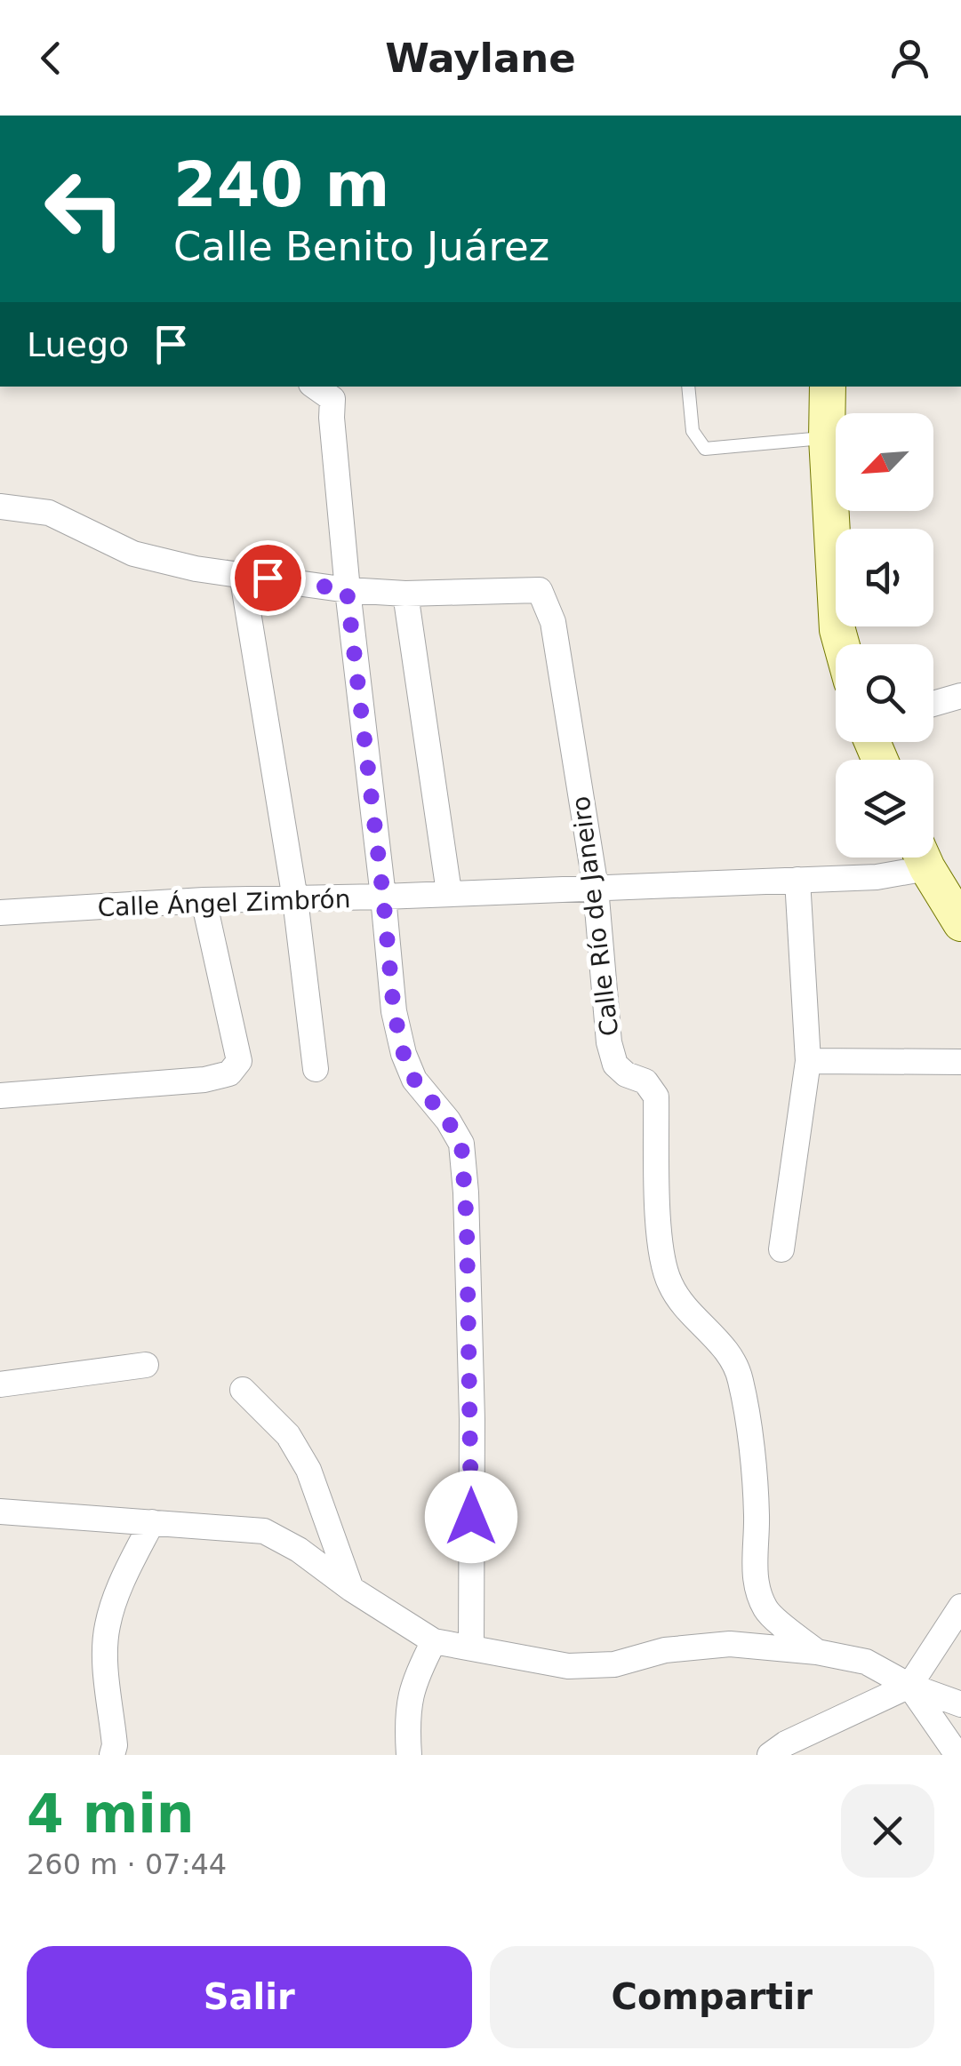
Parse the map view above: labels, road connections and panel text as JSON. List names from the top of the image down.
{
  "streets": {
    "street": ["Calle Ángel Zimbrón", "Calle Río de Janeiro"]
  },
  "crossings": [
    ["Calle Ángel Zimbrón", "Calle Río de Janeiro"]
  ],
  "north": "bottom left",
  "page": {
    "header": "Waylane",
    "turn": ["240 m", "Calle Benito Juárez"],
    "then": "Luego",
    "heading": ["4 min", "260 m · 07:44"],
    "buttons": ["Salir", "Compartir"]
  }
}
